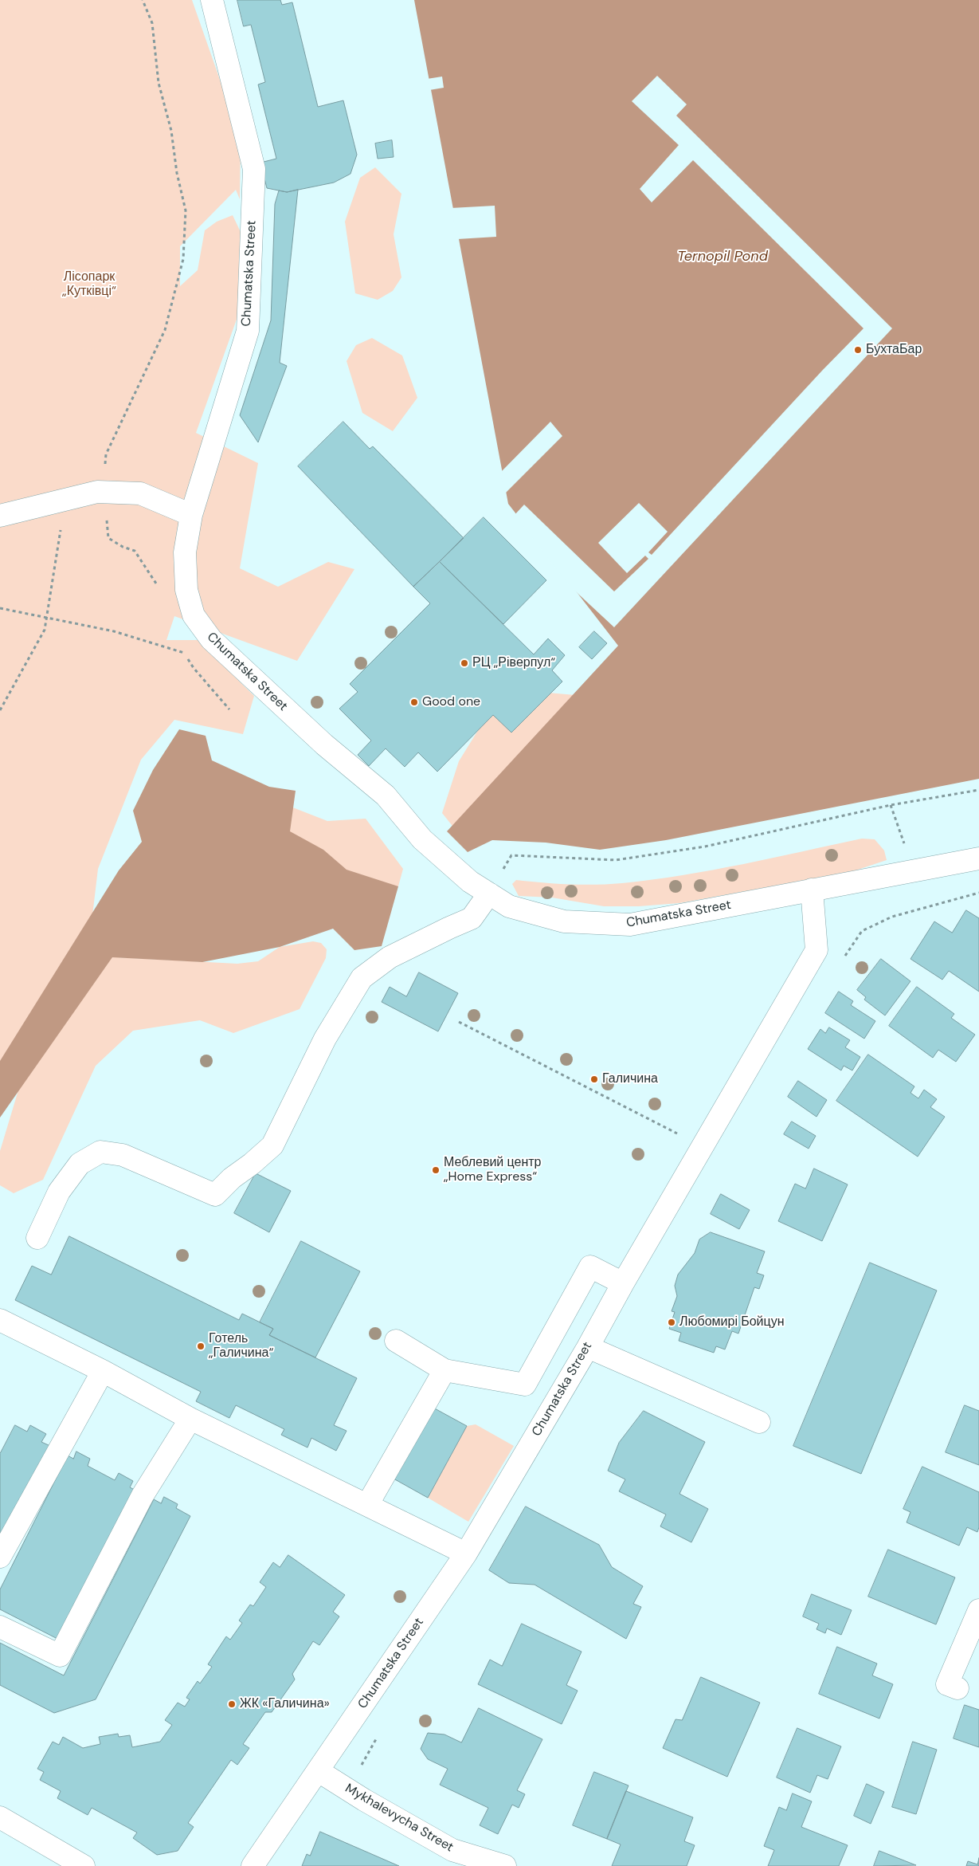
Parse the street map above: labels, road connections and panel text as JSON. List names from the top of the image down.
{
  "streets": {
    "street": ["Chumatska Street", "Mykhalevycha Street"]
  },
  "crossings": [
    ["Chumatska Street", "Mykhalevycha Street"]
  ],
  "water": ["Ternopil Pond"],
  "parks": ["Лісопарк „Кутківці“"],
  "places": [
    "БухтаБар",
    "РЦ „Ріверпул“",
    "Good one",
    "Галичина",
    "Меблевий центр „Home Express“",
    "Любомирі Бойцун",
    "Готель „Галичина“",
    "ЖК «Галичина»"
  ]
}
